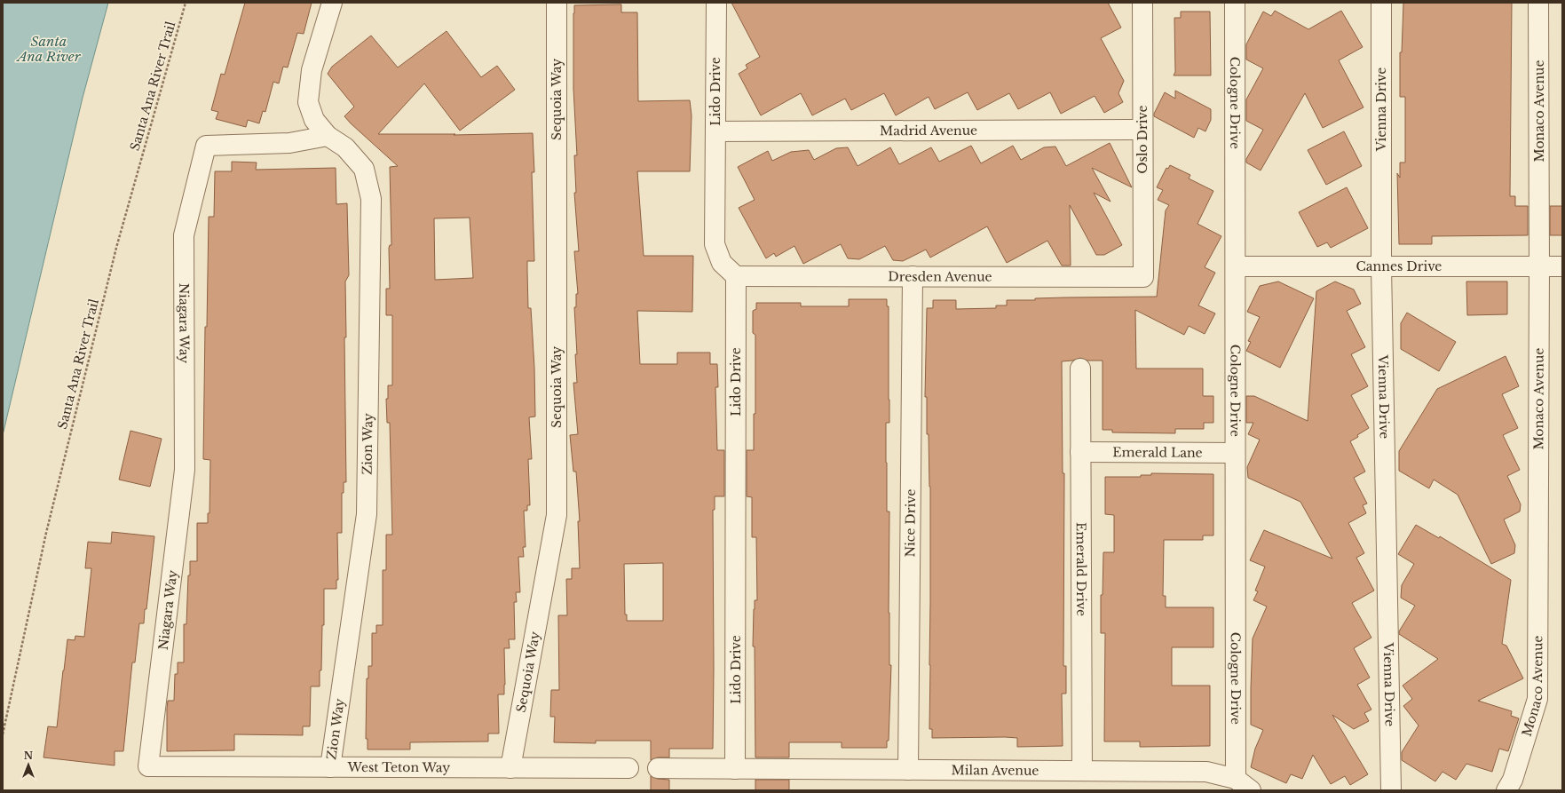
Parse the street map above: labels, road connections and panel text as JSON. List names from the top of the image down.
{
  "streets": {
    "street": [
      "Lido Drive",
      "Sequoia Way",
      "Cologne Drive",
      "Vienna Drive",
      "Monaco Avenue",
      "Madrid Avenue",
      "Oslo Drive",
      "Cannes Drive",
      "Dresden Avenue",
      "Niagara Way",
      "Zion Way",
      "Emerald Lane",
      "Nice Drive",
      "Emerald Drive",
      "West Teton Way",
      "Milan Avenue"
    ],
    "path": ["Santa Ana River Trail"]
  },
  "crossings": [
    ["Lido Drive", "Madrid Avenue"],
    ["Lido Drive", "Dresden Avenue"],
    ["Lido Drive", "Milan Avenue"],
    ["Sequoia Way", "West Teton Way"],
    ["Cologne Drive", "Cannes Drive"],
    ["Cologne Drive", "Emerald Lane"],
    ["Cologne Drive", "Milan Avenue"],
    ["Vienna Drive", "Cannes Drive"],
    ["Monaco Avenue", "Cannes Drive"],
    ["Madrid Avenue", "Oslo Drive"],
    ["Oslo Drive", "Dresden Avenue"],
    ["Dresden Avenue", "Nice Drive"],
    ["Niagara Way", "Zion Way"],
    ["Niagara Way", "West Teton Way"],
    ["Zion Way", "West Teton Way"],
    ["Emerald Lane", "Emerald Drive"],
    ["Nice Drive", "Milan Avenue"],
    ["Emerald Drive", "Milan Avenue"]
  ],
  "water": ["Santa Ana River"],
  "north": "top"
}
